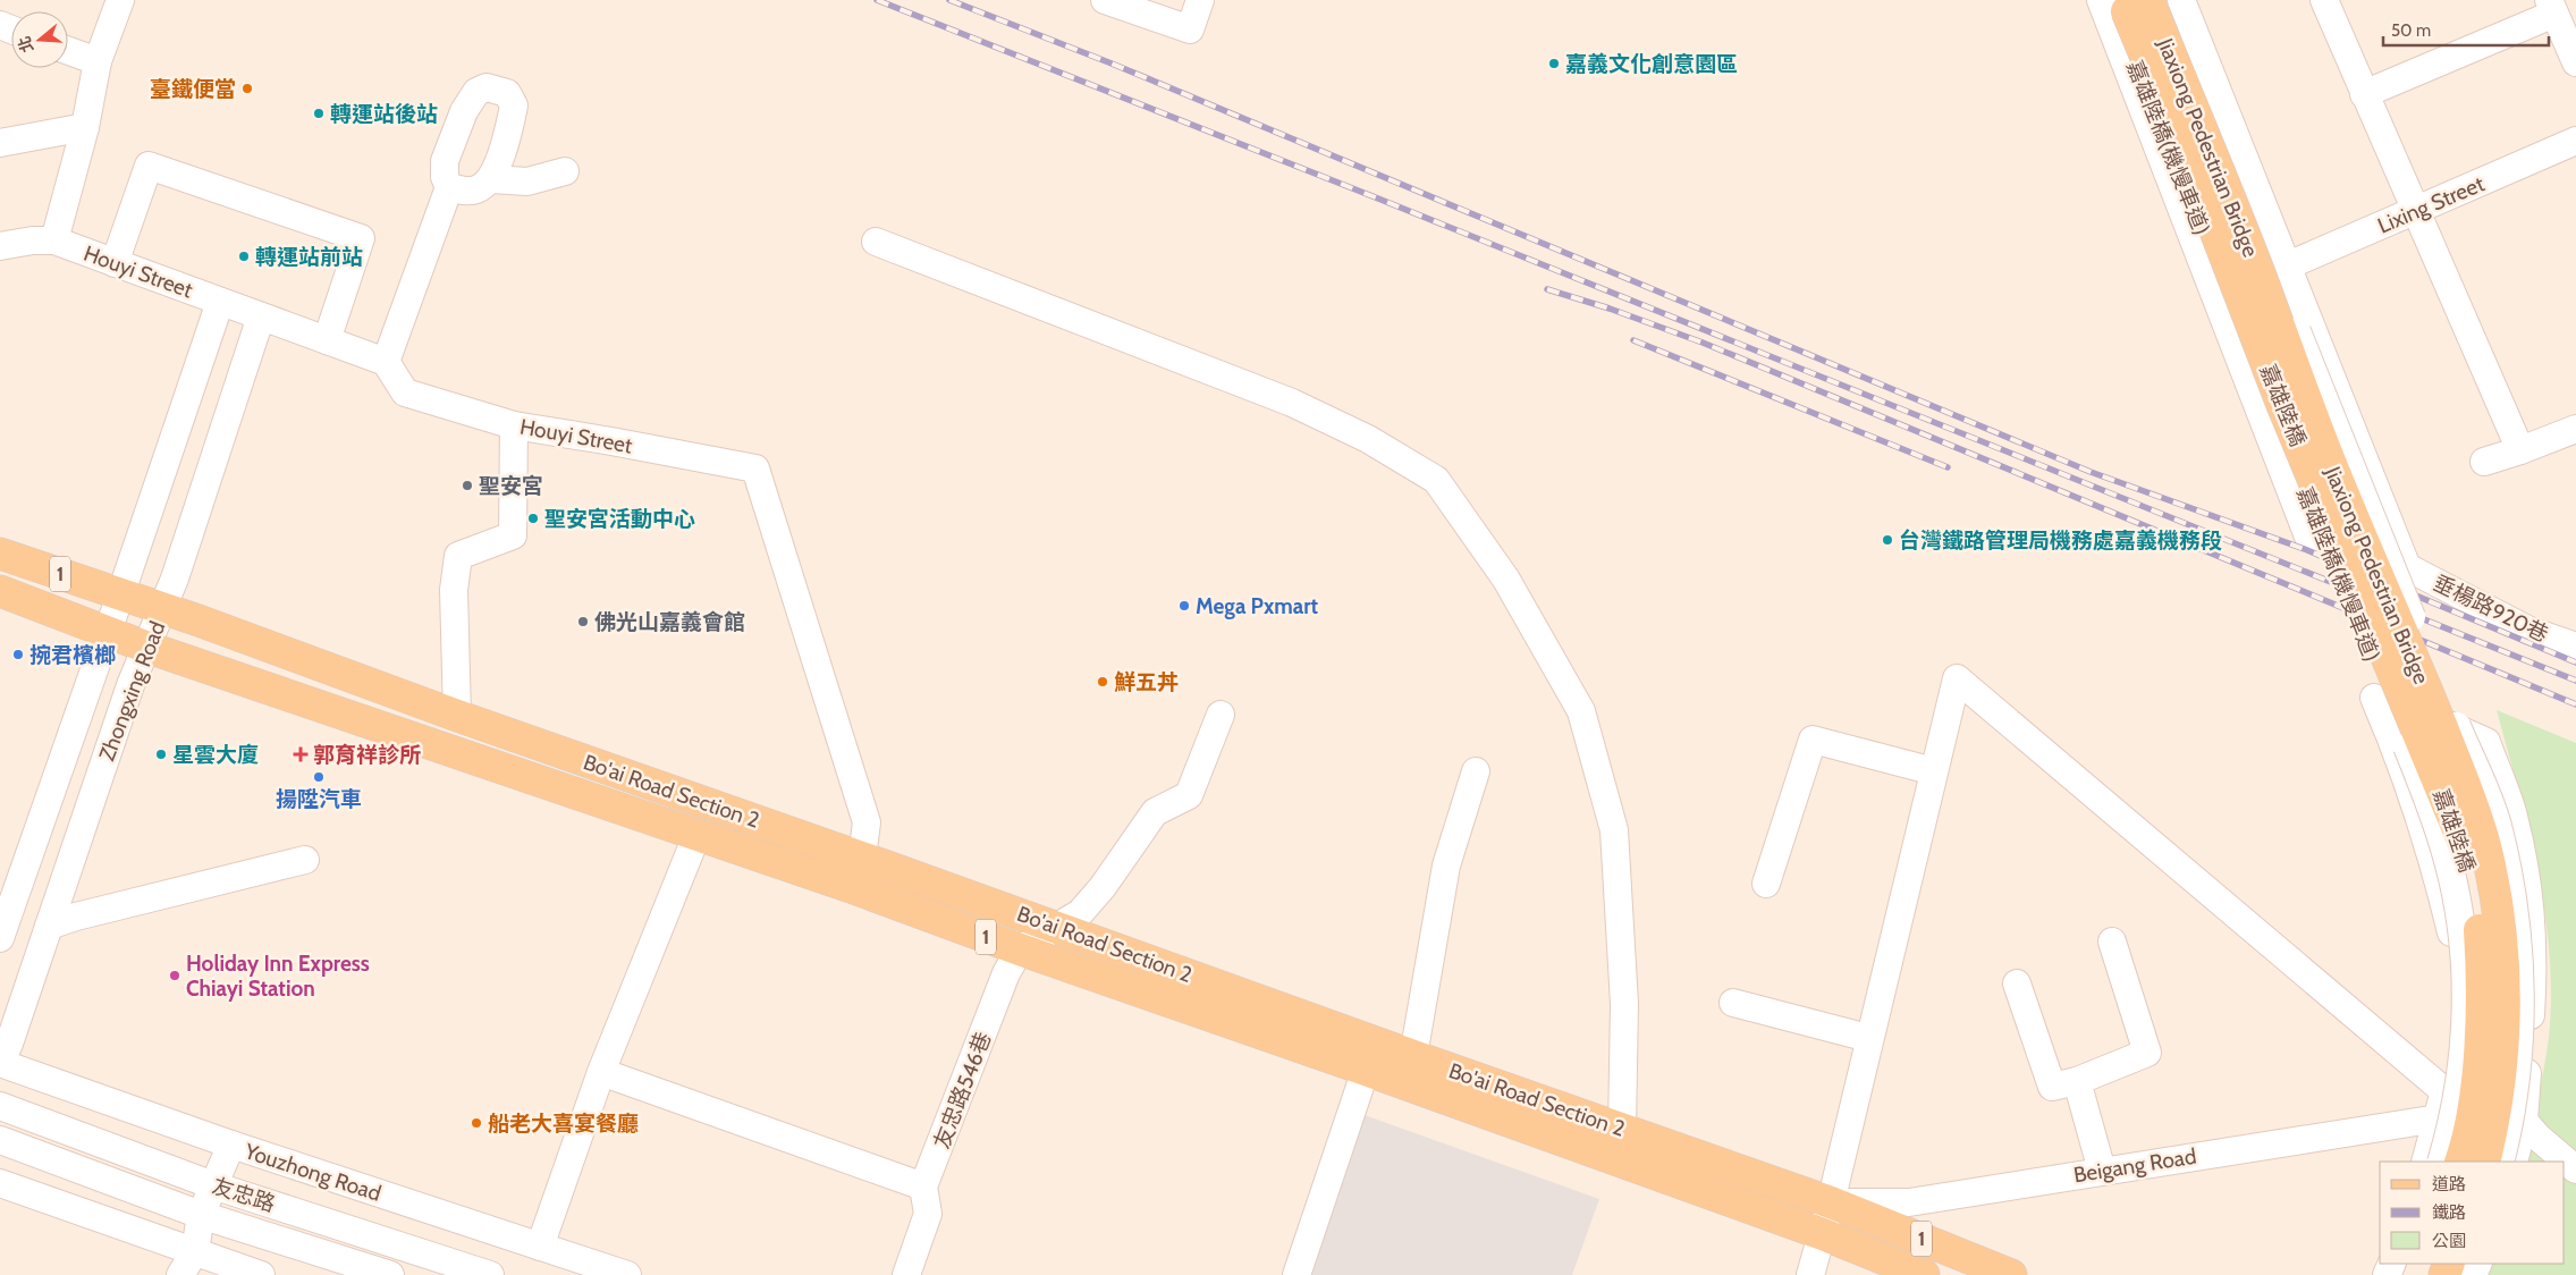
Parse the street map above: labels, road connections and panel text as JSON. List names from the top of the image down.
{
  "streets": {
    "main road": [
      "Jiaxiong Pedestrian Bridge",
      "嘉雄陸橋",
      "1",
      "Bo'ai Road Section 2"
    ],
    "street": [
      "嘉雄陸橋(機慢車道)",
      "Lixing Street",
      "Houyi Street",
      "垂楊路920巷",
      "Zhongxing Road",
      "友忠路546巷",
      "Beigang Road",
      "Youzhong Road",
      "友忠路"
    ]
  },
  "crossings": [
    ["嘉雄陸橋(機慢車道)", "Jiaxiong Pedestrian Bridge"],
    ["嘉雄陸橋(機慢車道)", "嘉雄陸橋"],
    ["嘉雄陸橋(機慢車道)", "垂楊路920巷"],
    ["Jiaxiong Pedestrian Bridge", "嘉雄陸橋"],
    ["Jiaxiong Pedestrian Bridge", "垂楊路920巷"],
    ["Houyi Street", "Zhongxing Road"],
    ["Houyi Street", "Bo'ai Road Section 2"],
    ["嘉雄陸橋", "垂楊路920巷"],
    ["1", "Zhongxing Road"],
    ["1", "Bo'ai Road Section 2"],
    ["Zhongxing Road", "Bo'ai Road Section 2"],
    ["Zhongxing Road", "Youzhong Road"],
    ["Bo'ai Road Section 2", "友忠路546巷"],
    ["Bo'ai Road Section 2", "Beigang Road"]
  ],
  "places": {
    "other": [
      "嘉義文化創意園區",
      "臺鐵便當",
      "轉運站後站",
      "轉運站前站",
      "聖安宮",
      "聖安宮活動中心",
      "台灣鐵路管理局機務處嘉義機務段",
      "Mega Pxmart",
      "佛光山嘉義會館",
      "捥君檳榔",
      "鮮五丼",
      "星雲大廈",
      "揚陞汽車",
      "Holiday Inn Express Chiayi Station",
      "船老大喜宴餐廳"
    ],
    "health": ["郭育祥診所"]
  },
  "legend": ["道路", "鐵路", "公園"],
  "scale_bar": "50 m",
  "north": "left"
}
